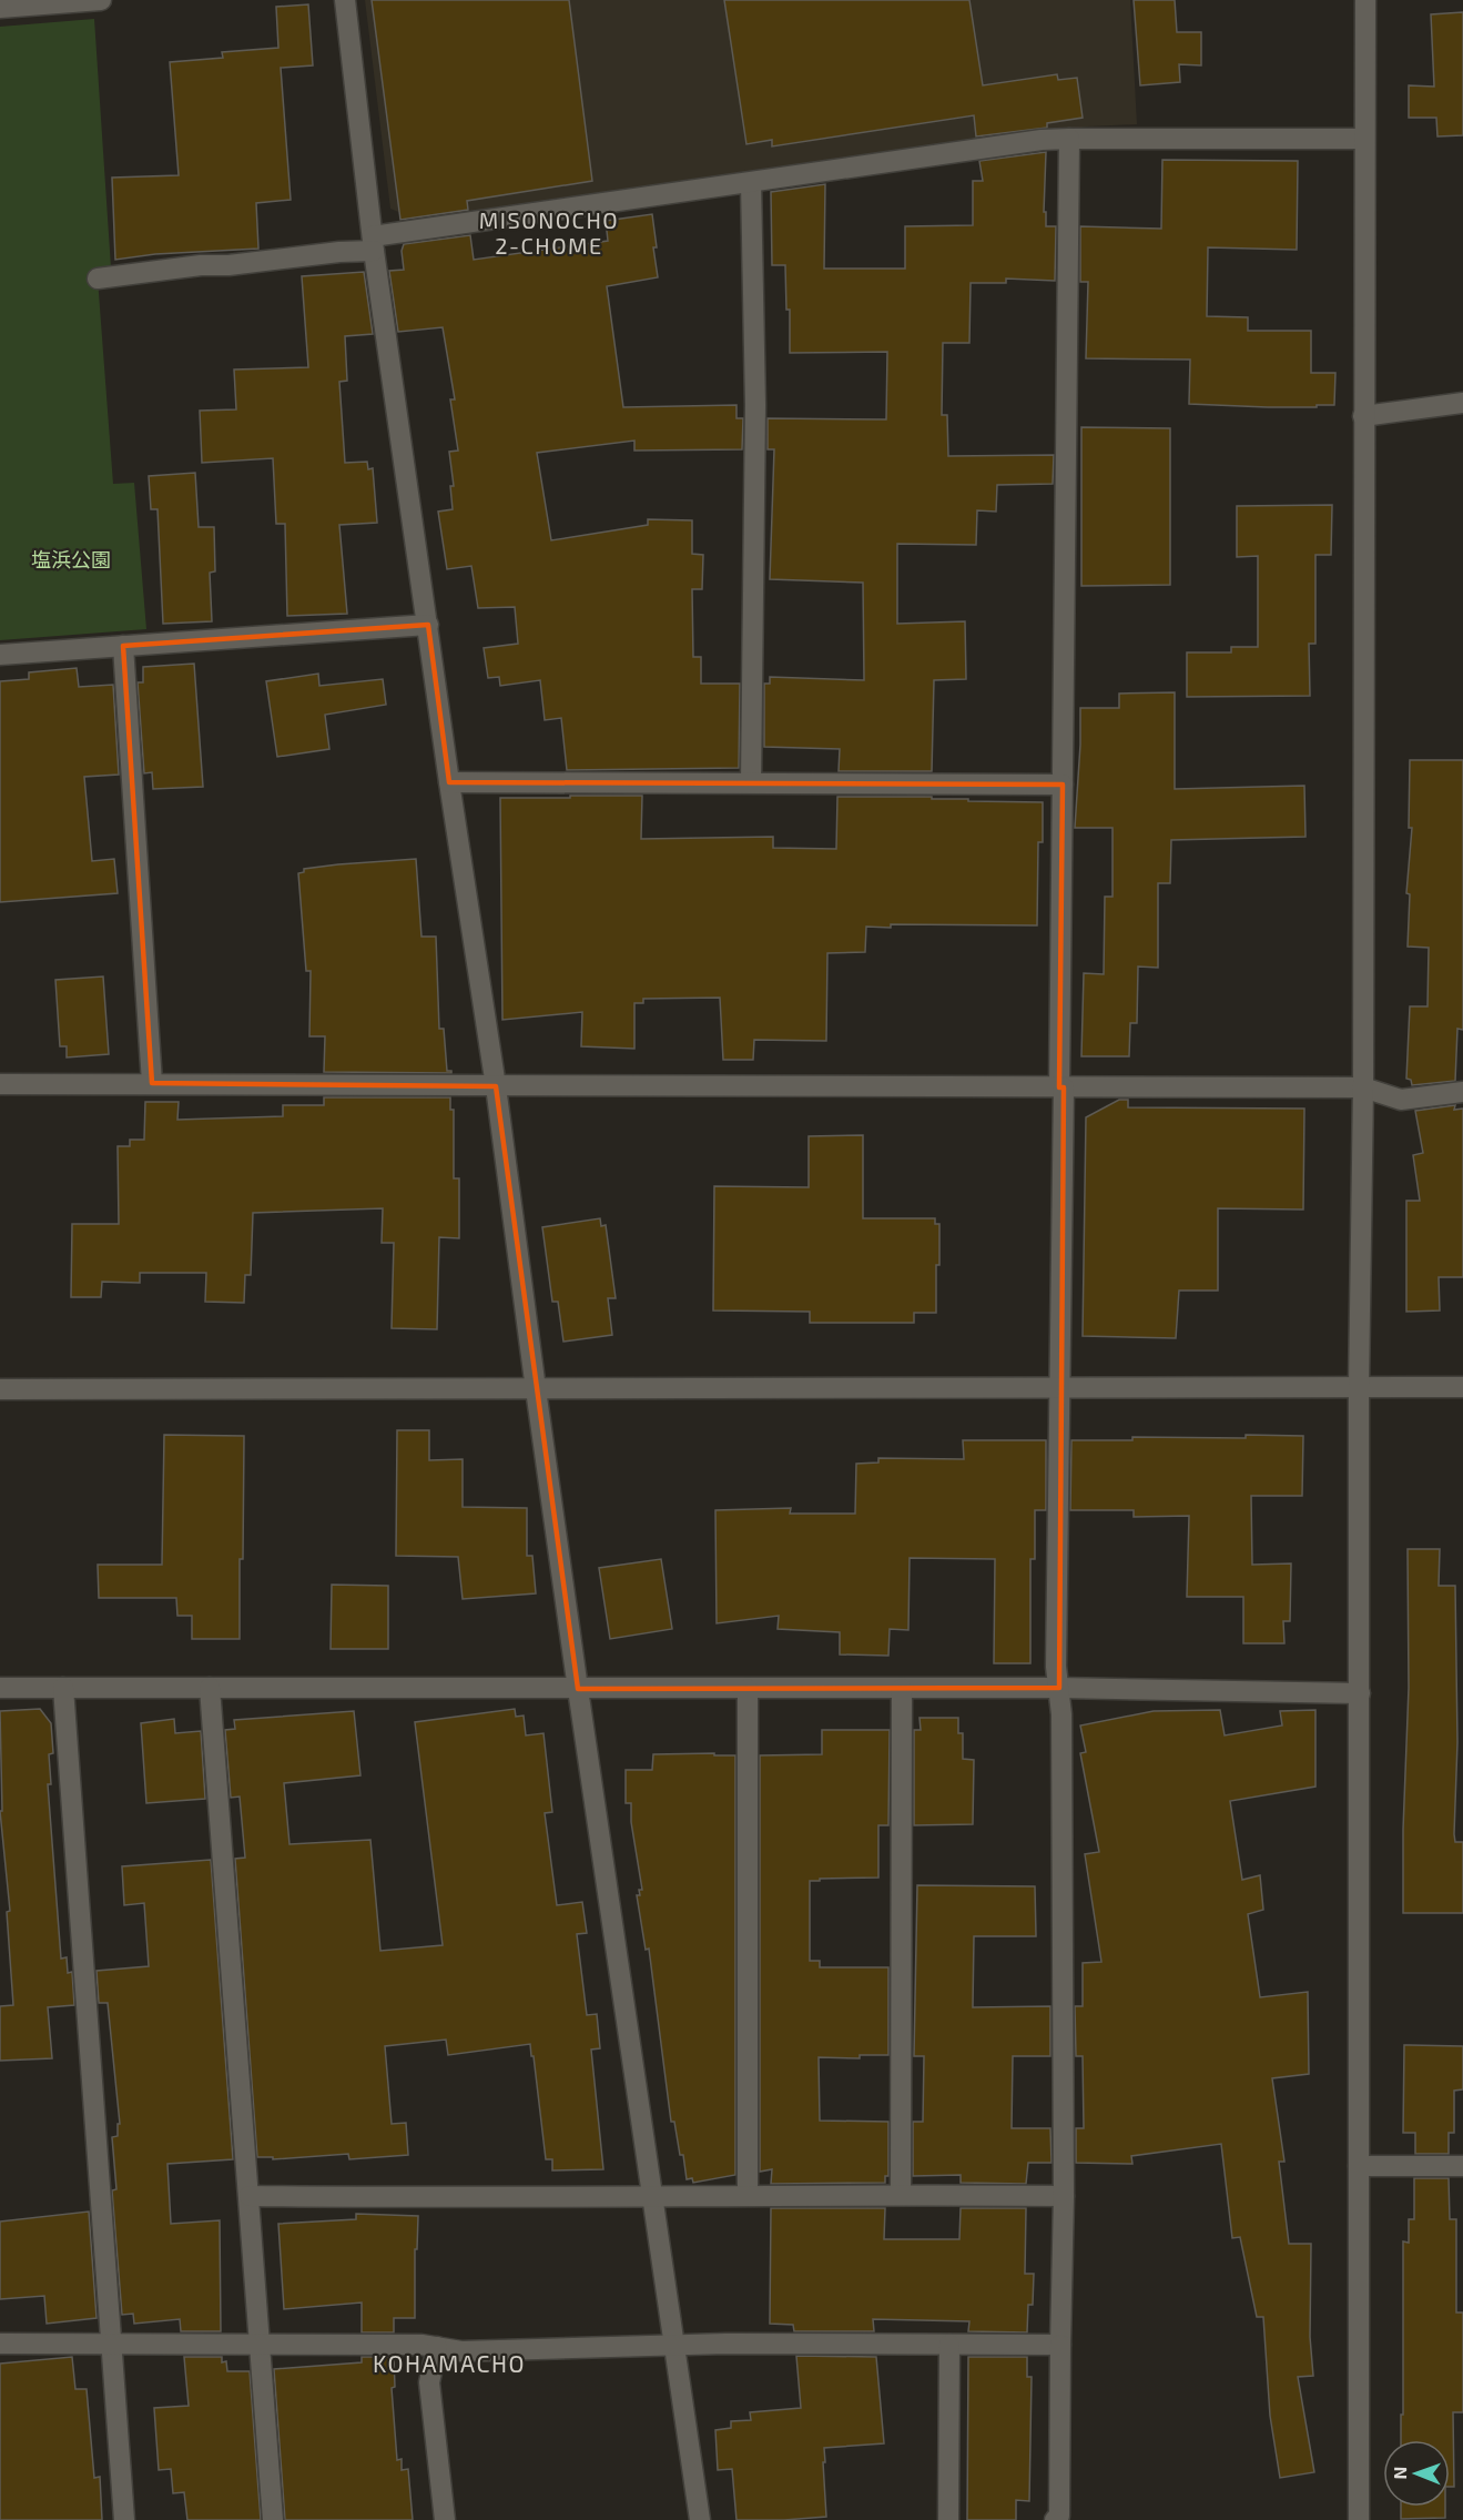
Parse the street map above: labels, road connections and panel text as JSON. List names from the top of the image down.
{
  "districts": ["MISONOCHO 2-CHOME", "KOHAMACHO"],
  "parks": ["塩浜公園"],
  "north": "left"
}
